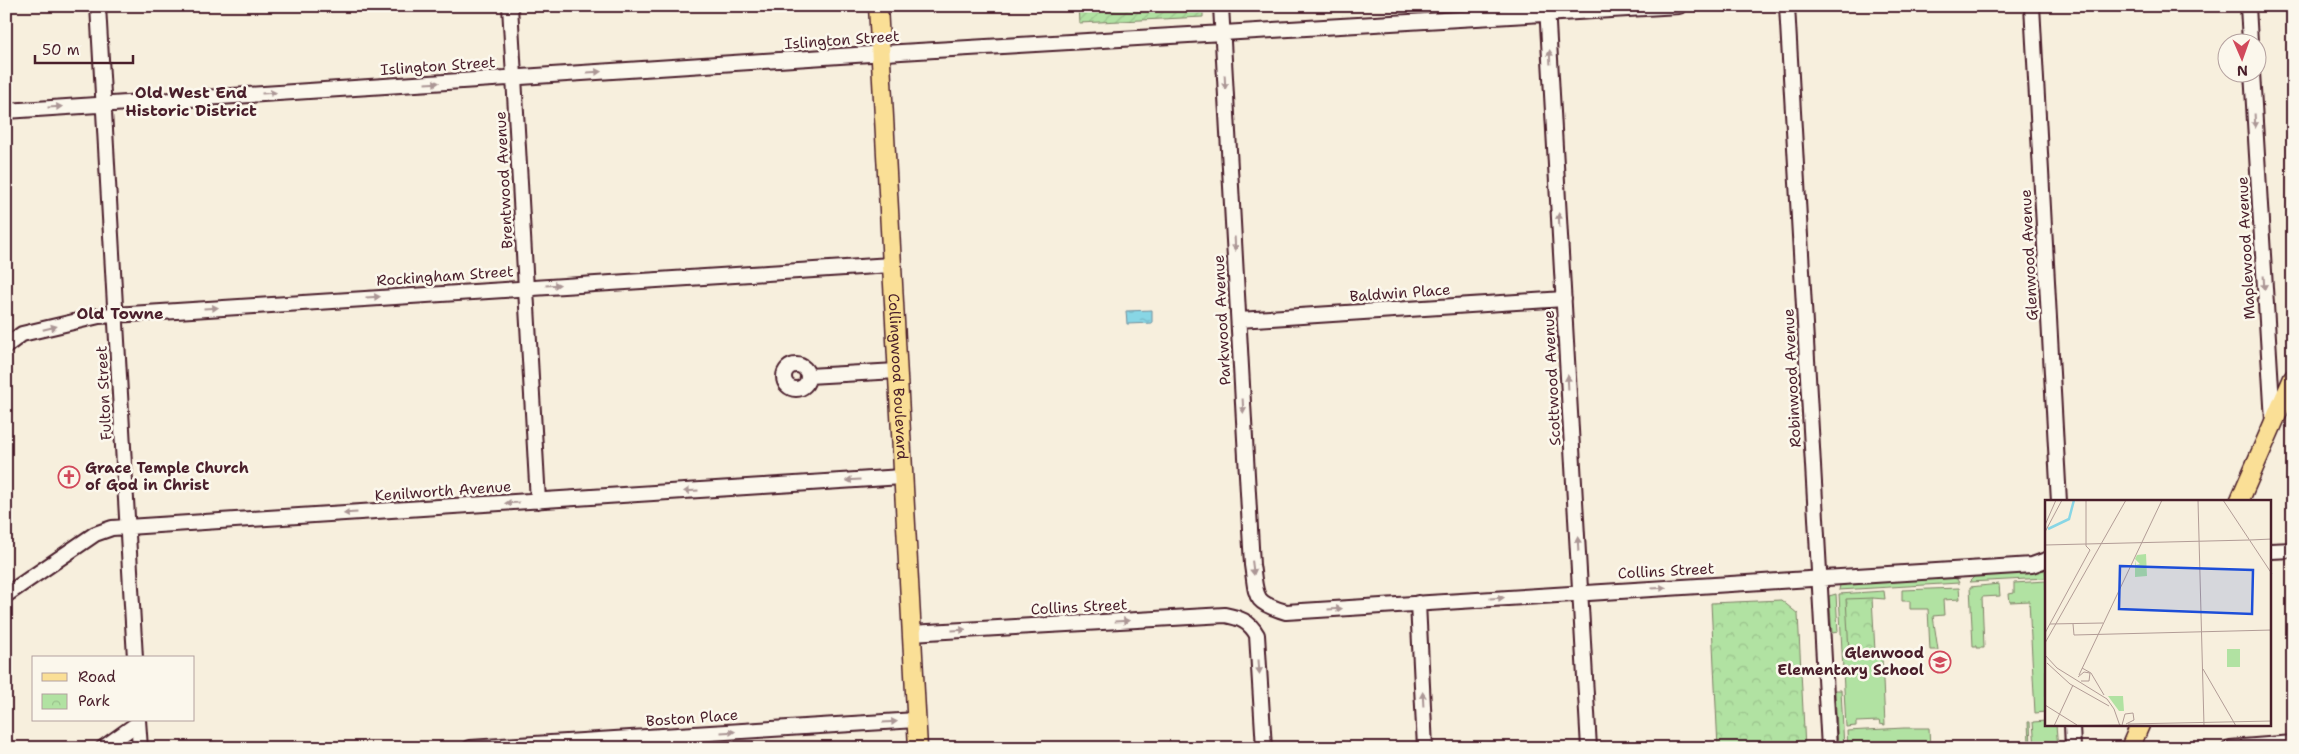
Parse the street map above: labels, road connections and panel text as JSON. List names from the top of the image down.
{
  "streets": {
    "main road": ["Collingwood Boulevard"],
    "street": [
      "Islington Street",
      "Brentwood Avenue",
      "Maplewood Avenue",
      "Glenwood Avenue",
      "Rockingham Street",
      "Baldwin Place",
      "Parkwood Avenue",
      "Scottwood Avenue",
      "Robinwood Avenue",
      "Fulton Street",
      "Kenilworth Avenue",
      "Collins Street",
      "Boston Place"
    ]
  },
  "crossings": [
    ["Islington Street", "Brentwood Avenue"],
    ["Islington Street", "Parkwood Avenue"],
    ["Islington Street", "Collingwood Boulevard"],
    ["Islington Street", "Scottwood Avenue"],
    ["Islington Street", "Fulton Street"],
    ["Brentwood Avenue", "Rockingham Street"],
    ["Brentwood Avenue", "Kenilworth Avenue"],
    ["Rockingham Street", "Collingwood Boulevard"],
    ["Rockingham Street", "Fulton Street"],
    ["Baldwin Place", "Parkwood Avenue"],
    ["Baldwin Place", "Scottwood Avenue"],
    ["Parkwood Avenue", "Collins Street"],
    ["Collingwood Boulevard", "Kenilworth Avenue"],
    ["Collingwood Boulevard", "Collins Street"],
    ["Collingwood Boulevard", "Boston Place"],
    ["Scottwood Avenue", "Collins Street"],
    ["Robinwood Avenue", "Collins Street"],
    ["Fulton Street", "Kenilworth Avenue"]
  ],
  "one_way": [
    "Islington Street",
    "Maplewood Avenue",
    "Rockingham Street",
    "Parkwood Avenue",
    "Scottwood Avenue",
    "Kenilworth Avenue",
    "Collins Street",
    "Boston Place"
  ],
  "districts": ["Old West End Historic District", "Old Towne"],
  "places": {
    "church": ["Grace Temple Church of God in Christ"],
    "school or university": ["Glenwood Elementary School"]
  },
  "legend": ["Road", "Park"],
  "scale_bar": "50 m",
  "north": "bottom"
}
